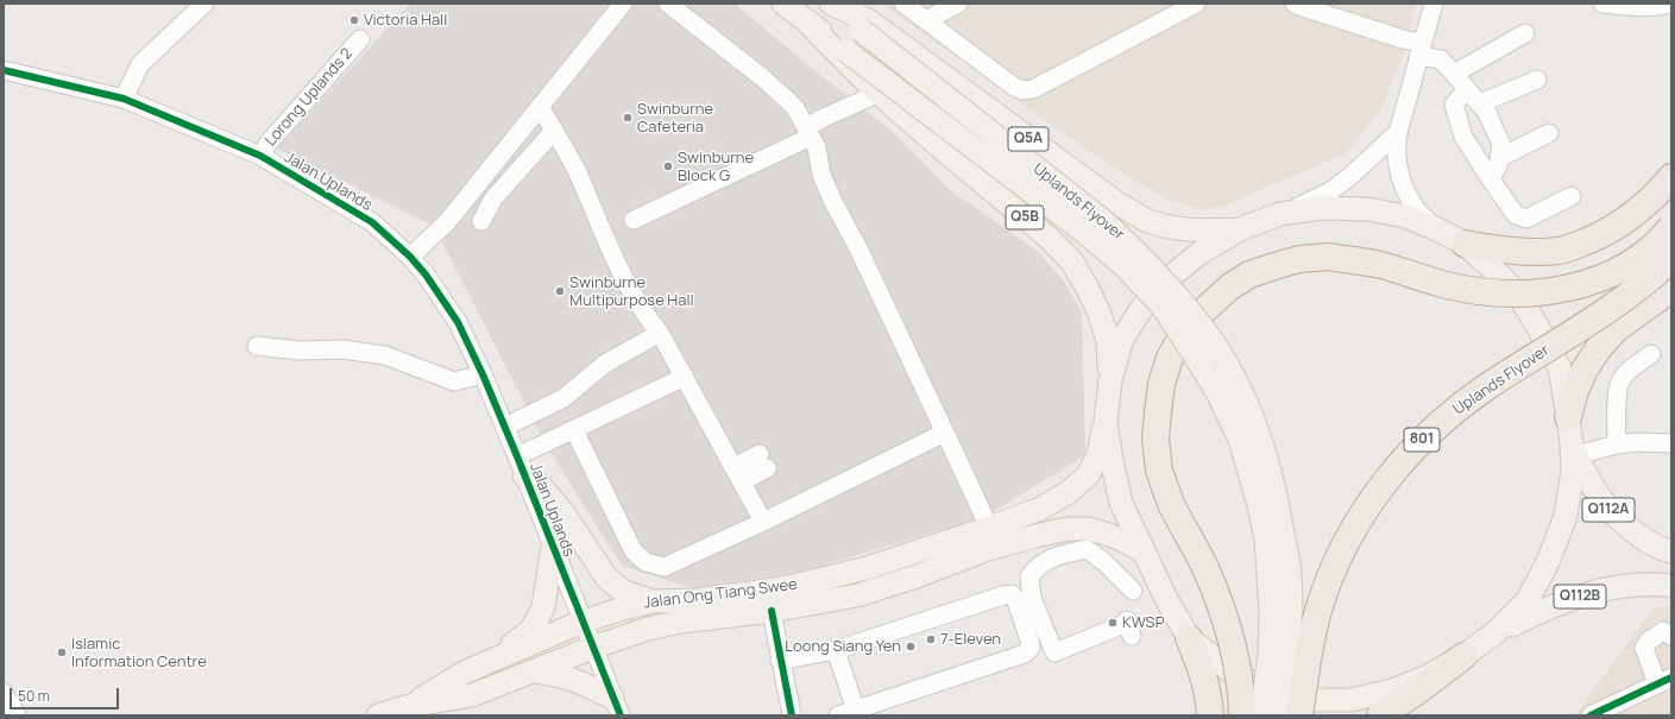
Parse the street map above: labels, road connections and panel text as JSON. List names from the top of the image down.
{
  "streets": {
    "highway": ["Uplands Flyover", "801"],
    "main road": [
      "Q5A",
      "Q5B",
      "Q112A",
      "Jalan Ong Tiang Swee",
      "Q112B"
    ],
    "street": ["Lorong Uplands 2", "Jalan Uplands"]
  },
  "crossings": [
    ["Lorong Uplands 2", "Jalan Uplands"],
    ["Q5A", "Uplands Flyover"],
    ["Jalan Uplands", "Jalan Ong Tiang Swee"],
    ["Uplands Flyover", "Q5B"]
  ],
  "places": [
    "Victoria Hall",
    "Swinburne Cafeteria",
    "Swinburne Block G",
    "Swinburne Multipurpose Hall",
    "KWSP",
    "7-Eleven",
    "Loong Siang Yen",
    "Islamic Information Centre"
  ],
  "scale_bar": "50 m"
}
